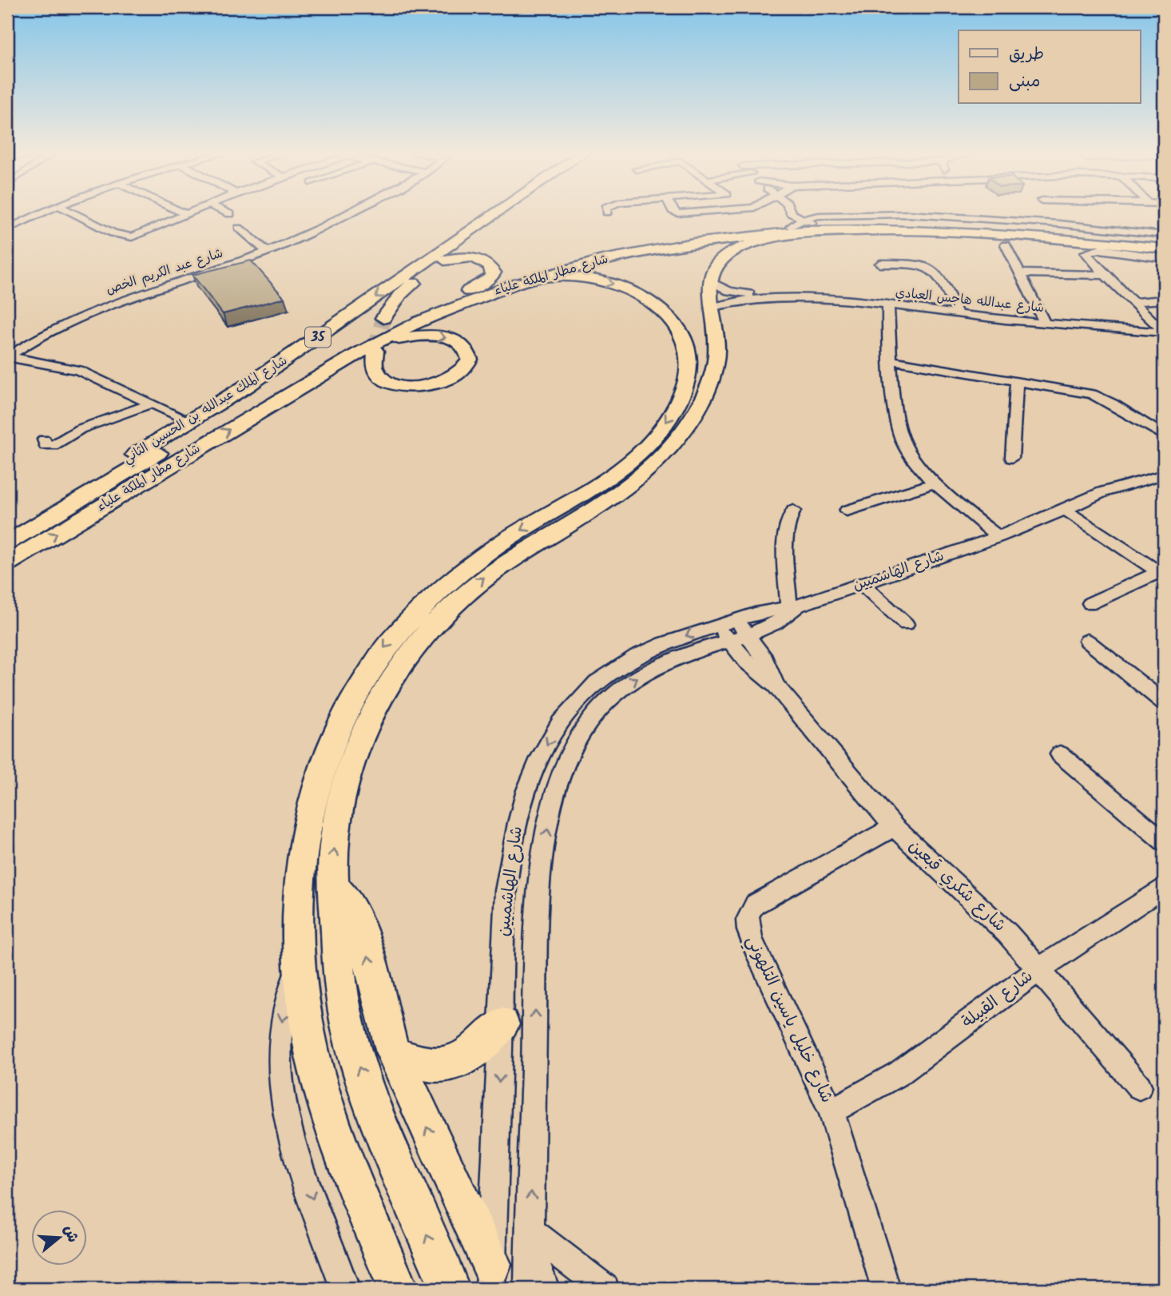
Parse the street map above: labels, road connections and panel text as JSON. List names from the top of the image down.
{
  "streets": {
    "highway": ["شارع مطار الملكة علياء", "35", "شارع الملك عبدالله بن الحسين الثاني"],
    "street": [
      "شارع عبد الكريم الخص",
      "شارع عبدالله هاجس العبادي",
      "شارع الهاشميين",
      "شارع شكري قبعين",
      "شارع القبيلة",
      "شارع خليل ياسين التلهوني"
    ]
  },
  "crossings": [
    ["شارع مطار الملكة علياء", "35"],
    ["شارع مطار الملكة علياء", "شارع الملك عبدالله بن الحسين الثاني"],
    ["شارع الهاشميين", "شارع شكري قبعين"],
    ["شارع شكري قبعين", "شارع القبيلة"],
    ["شارع شكري قبعين", "شارع خليل ياسين التلهوني"],
    ["شارع القبيلة", "شارع خليل ياسين التلهوني"]
  ],
  "legend": ["طريق", "مبنى"],
  "north": "right"
}
